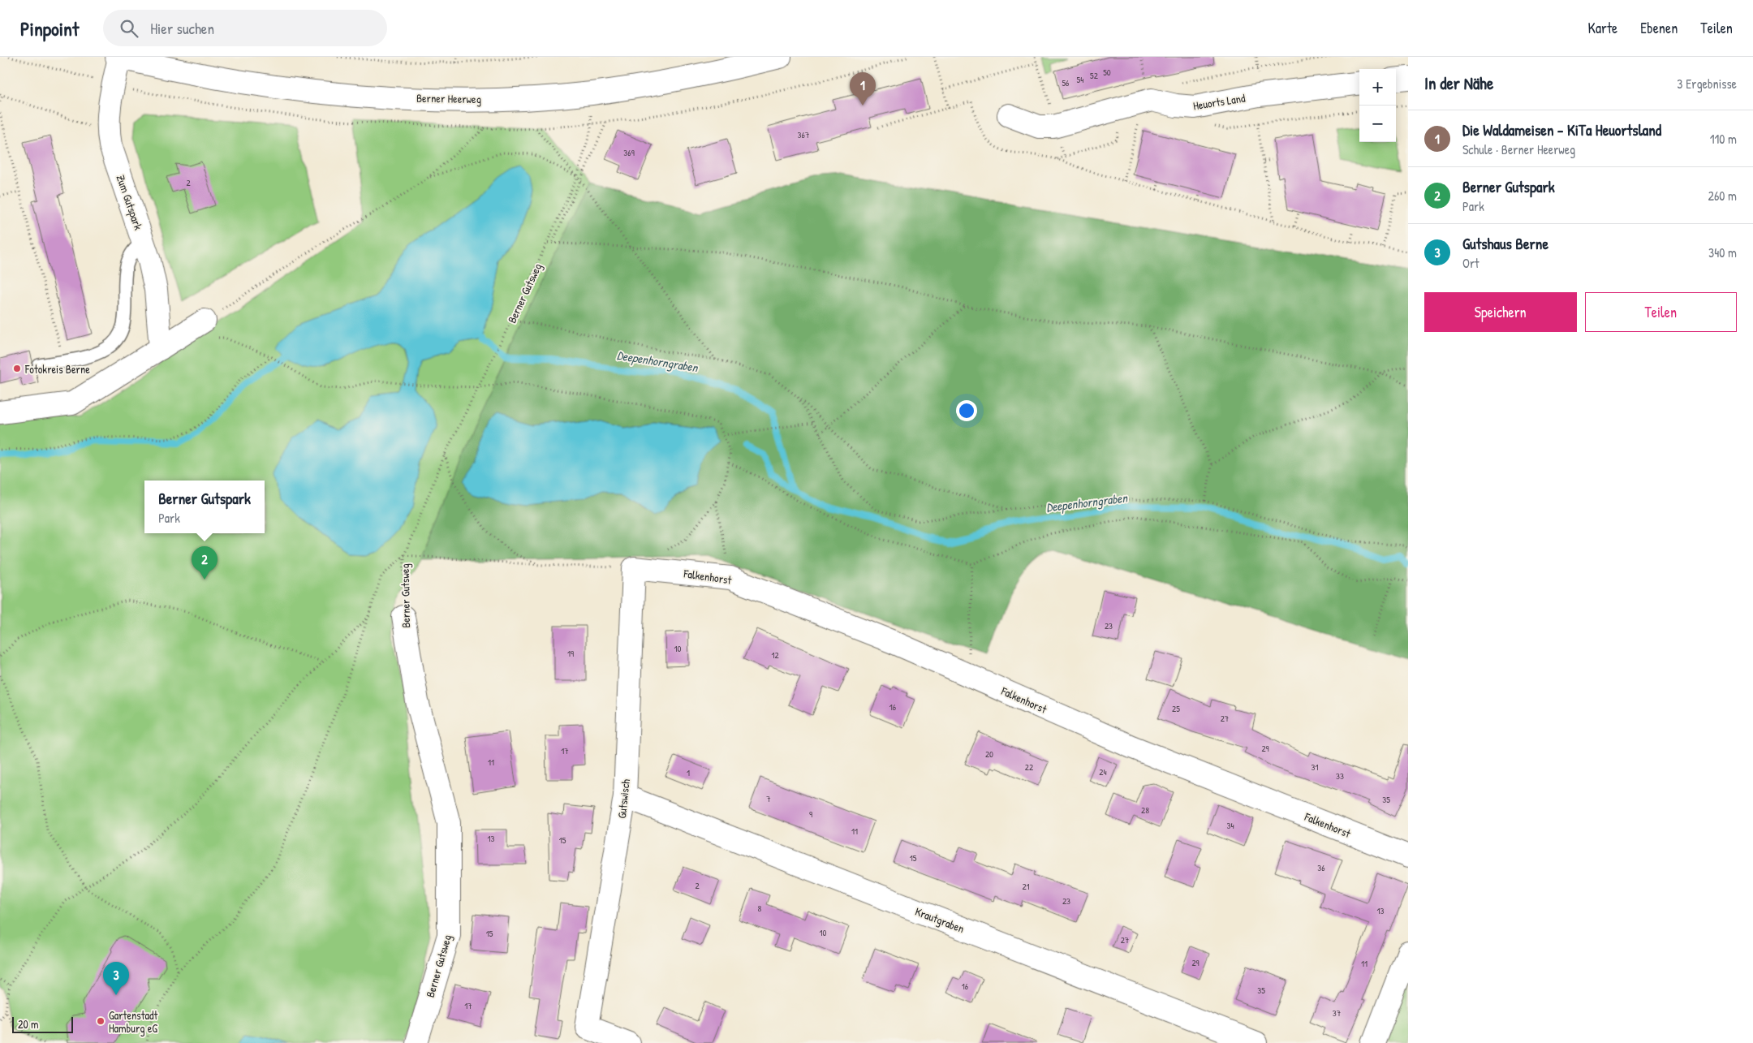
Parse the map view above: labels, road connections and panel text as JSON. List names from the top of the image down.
{
  "streets": {
    "street": [
      "Berner Heerweg",
      "Heuorts Land",
      "Zum Gutspark",
      "Berner Gutsweg",
      "Falkenhorst",
      "Gutswisch",
      "Krautgraben"
    ]
  },
  "crossings": [
    ["Berner Heerweg", "Zum Gutspark"],
    ["Falkenhorst", "Gutswisch"],
    ["Gutswisch", "Krautgraben"]
  ],
  "water": ["Deepenhorngraben"],
  "places": ["Fotokreis Berne", "Gartenstadt Hamburg eG"],
  "house_numbers": [
    "50",
    "52",
    "54",
    "56",
    "367",
    "369",
    "2",
    "23",
    "10",
    "19",
    "12",
    "16",
    "25",
    "27",
    "29",
    "17",
    "20",
    "11",
    "22",
    "31",
    "24",
    "1",
    "33",
    "7",
    "35",
    "28",
    "9",
    "34",
    "11",
    "13",
    "15",
    "15",
    "36",
    "2",
    "21",
    "23",
    "8",
    "13",
    "10",
    "15",
    "27",
    "29",
    "11",
    "16",
    "35",
    "17",
    "37"
  ],
  "scale_bar": "20 m",
  "page": {
    "header": "Pinpoint",
    "search": "Hier suchen",
    "nav": ["Karte", "Ebenen", "Teilen"],
    "heading": ["In der Nähe", "3 Ergebnisse"],
    "map_buttons": ["+", "−"],
    "pins": ["1", "2", "3"],
    "list": [
      {
        "mark": "1",
        "name": "Die Waldameisen - KiTa Heuortsland",
        "note": "Schule · Berner Heerweg",
        "value": "110 m"
      },
      {
        "mark": "2",
        "name": "Berner Gutspark",
        "note": "Park",
        "value": "260 m"
      },
      {
        "mark": "3",
        "name": "Gutshaus Berne",
        "note": "Ort",
        "value": "340 m"
      }
    ],
    "buttons": ["Speichern", "Teilen"],
    "popup": ["Berner Gutspark", "Park"],
    "scale": "20 m"
  }
}
